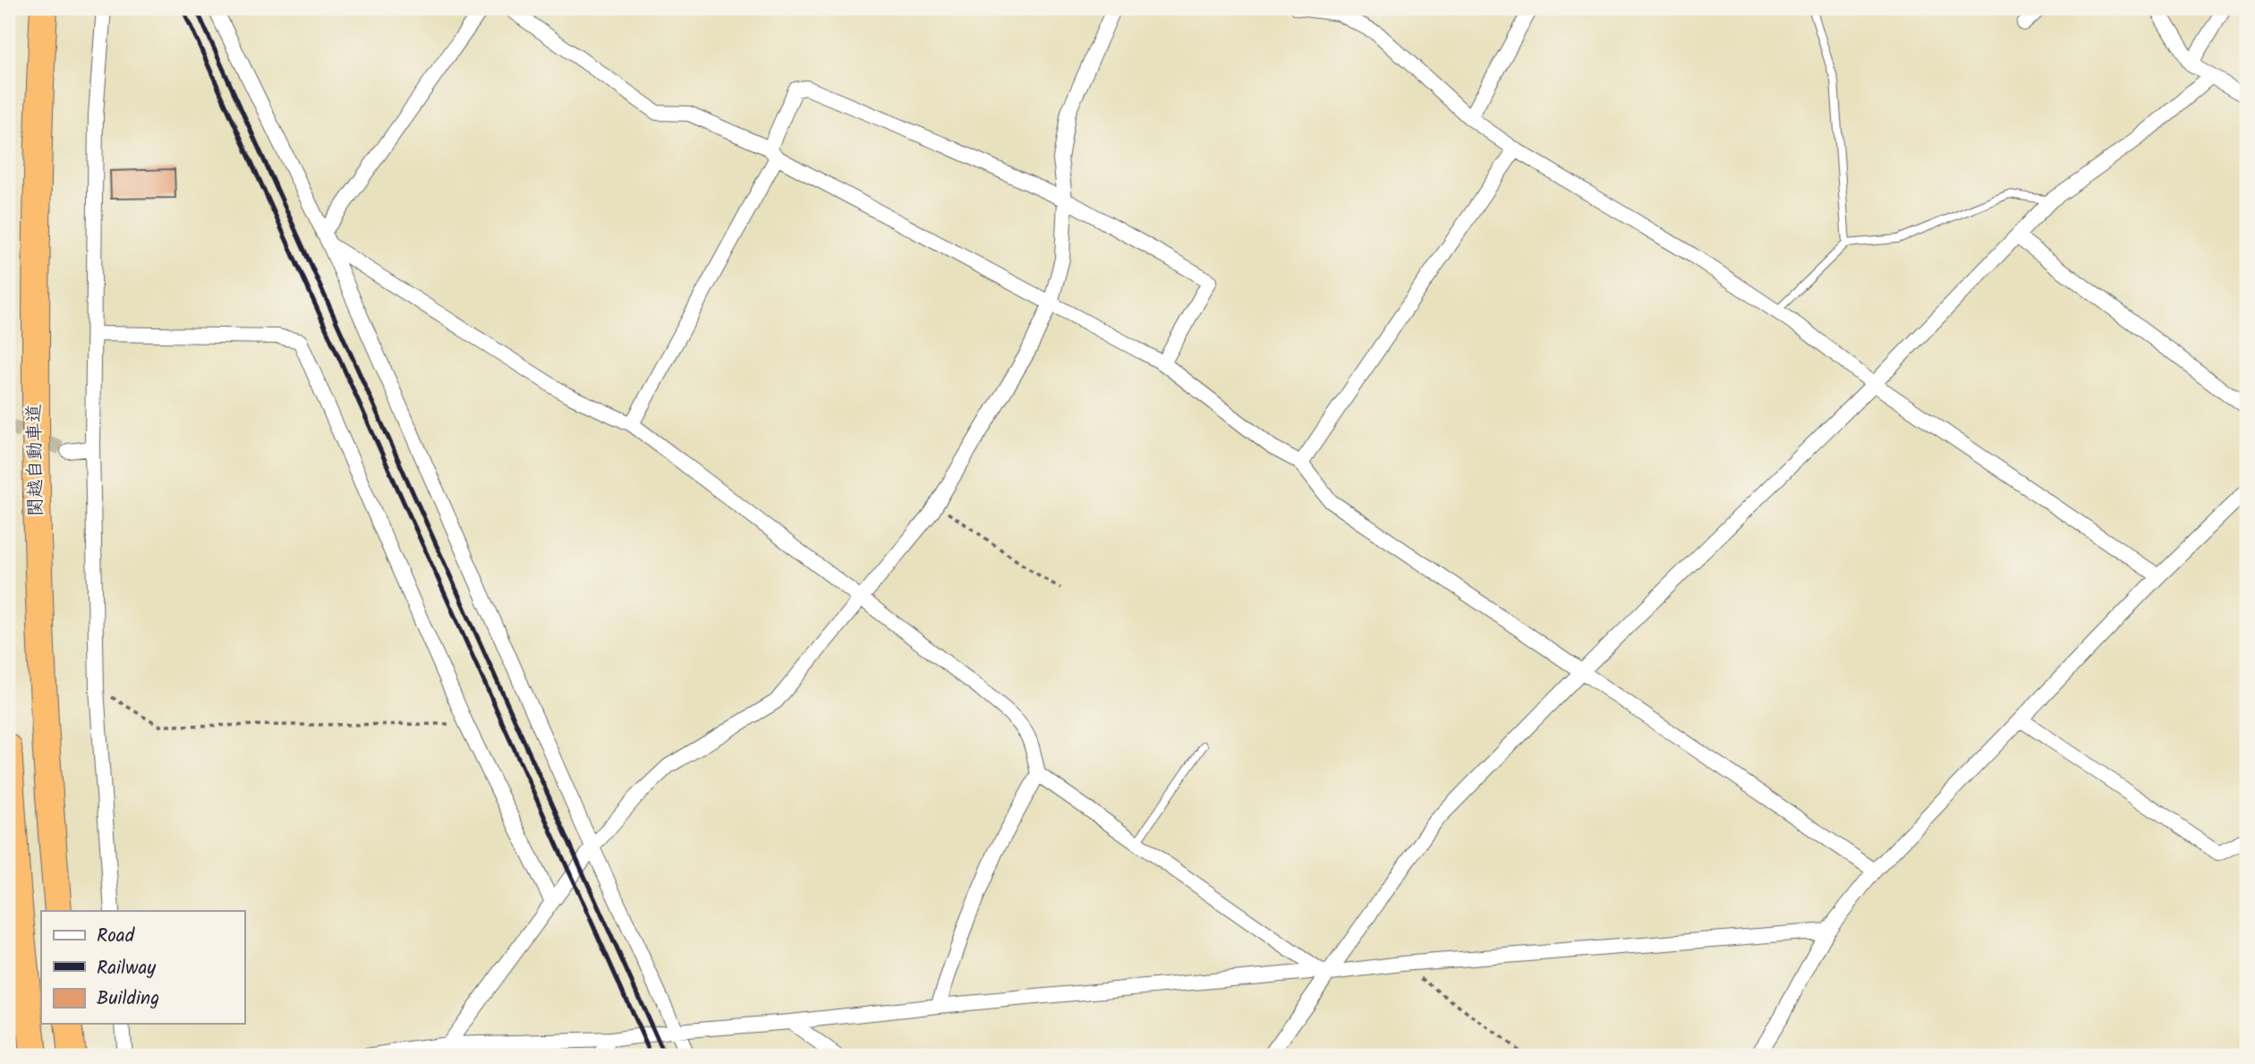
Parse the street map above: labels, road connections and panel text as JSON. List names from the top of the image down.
{
  "streets": {
    "highway": ["関越自動車道"]
  },
  "legend": ["Road", "Railway", "Building"]
}
